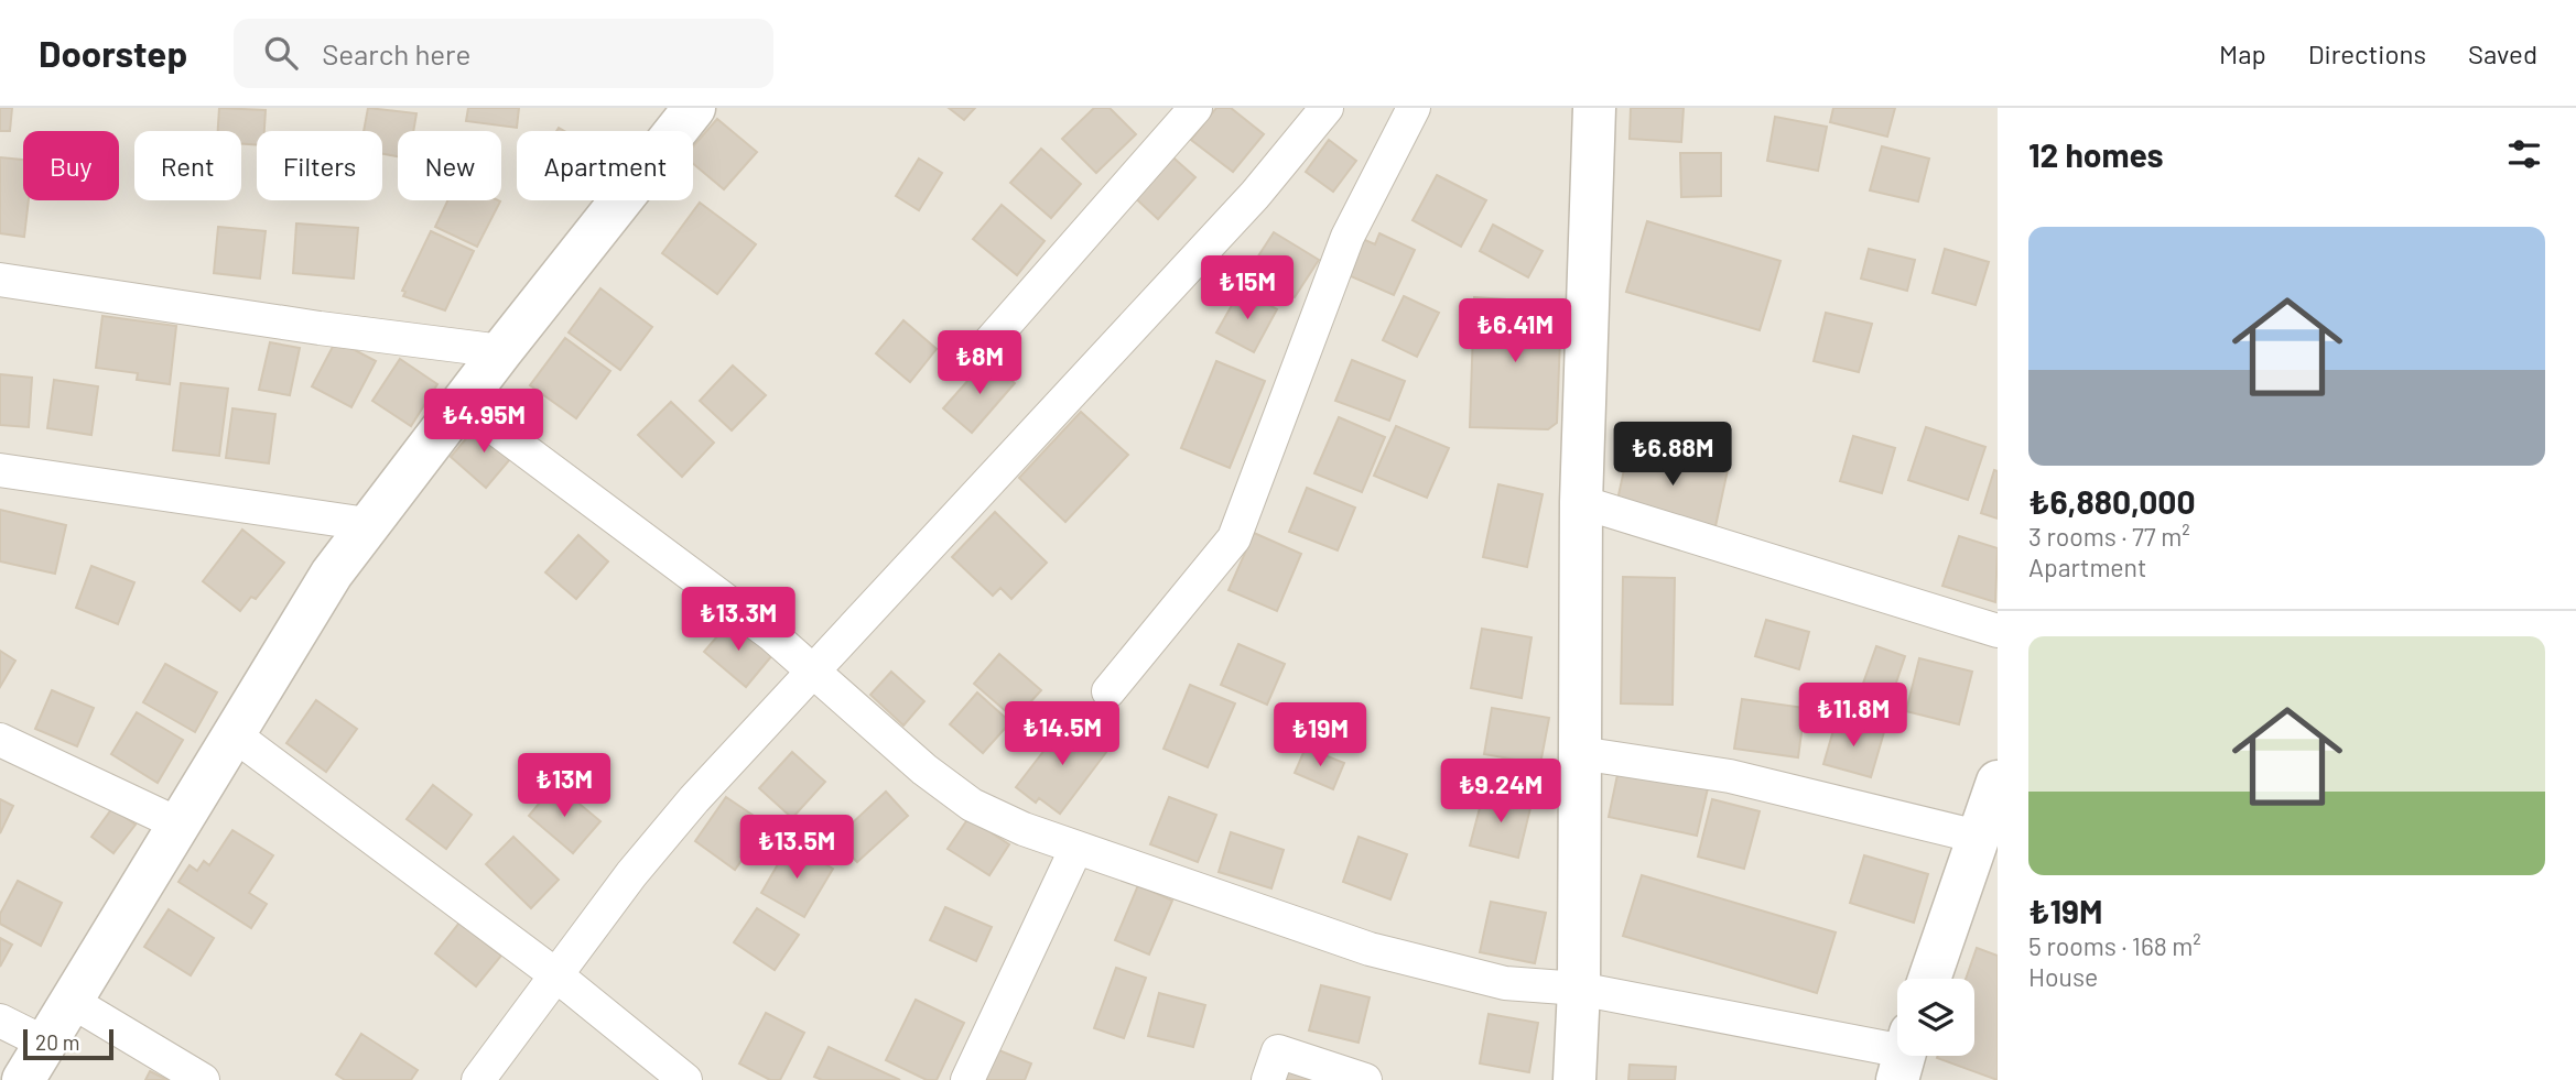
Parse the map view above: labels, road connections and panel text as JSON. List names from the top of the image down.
{
  "scale_bar": "20 m",
  "page": {
    "header": "Doorstep",
    "search": "Search here",
    "nav": ["Map", "Directions", "Saved"],
    "heading": "12 homes",
    "chip": [
      "Buy",
      "Rent",
      "Filters",
      "New",
      "Apartment"
    ],
    "list": [
      {
        "name": "₺6,880,000",
        "note": "3 rooms · 77 m² · Apartment"
      },
      {
        "name": "₺19M",
        "note": "5 rooms · 168 m² · House"
      }
    ],
    "price": [
      "₺15M",
      "₺6.41M",
      "₺8M",
      "₺4.95M",
      "₺6.88M",
      "₺13.3M",
      "₺11.8M",
      "₺14.5M",
      "₺19M",
      "₺13M",
      "₺9.24M",
      "₺13.5M"
    ],
    "scale": "20 m"
  }
}
